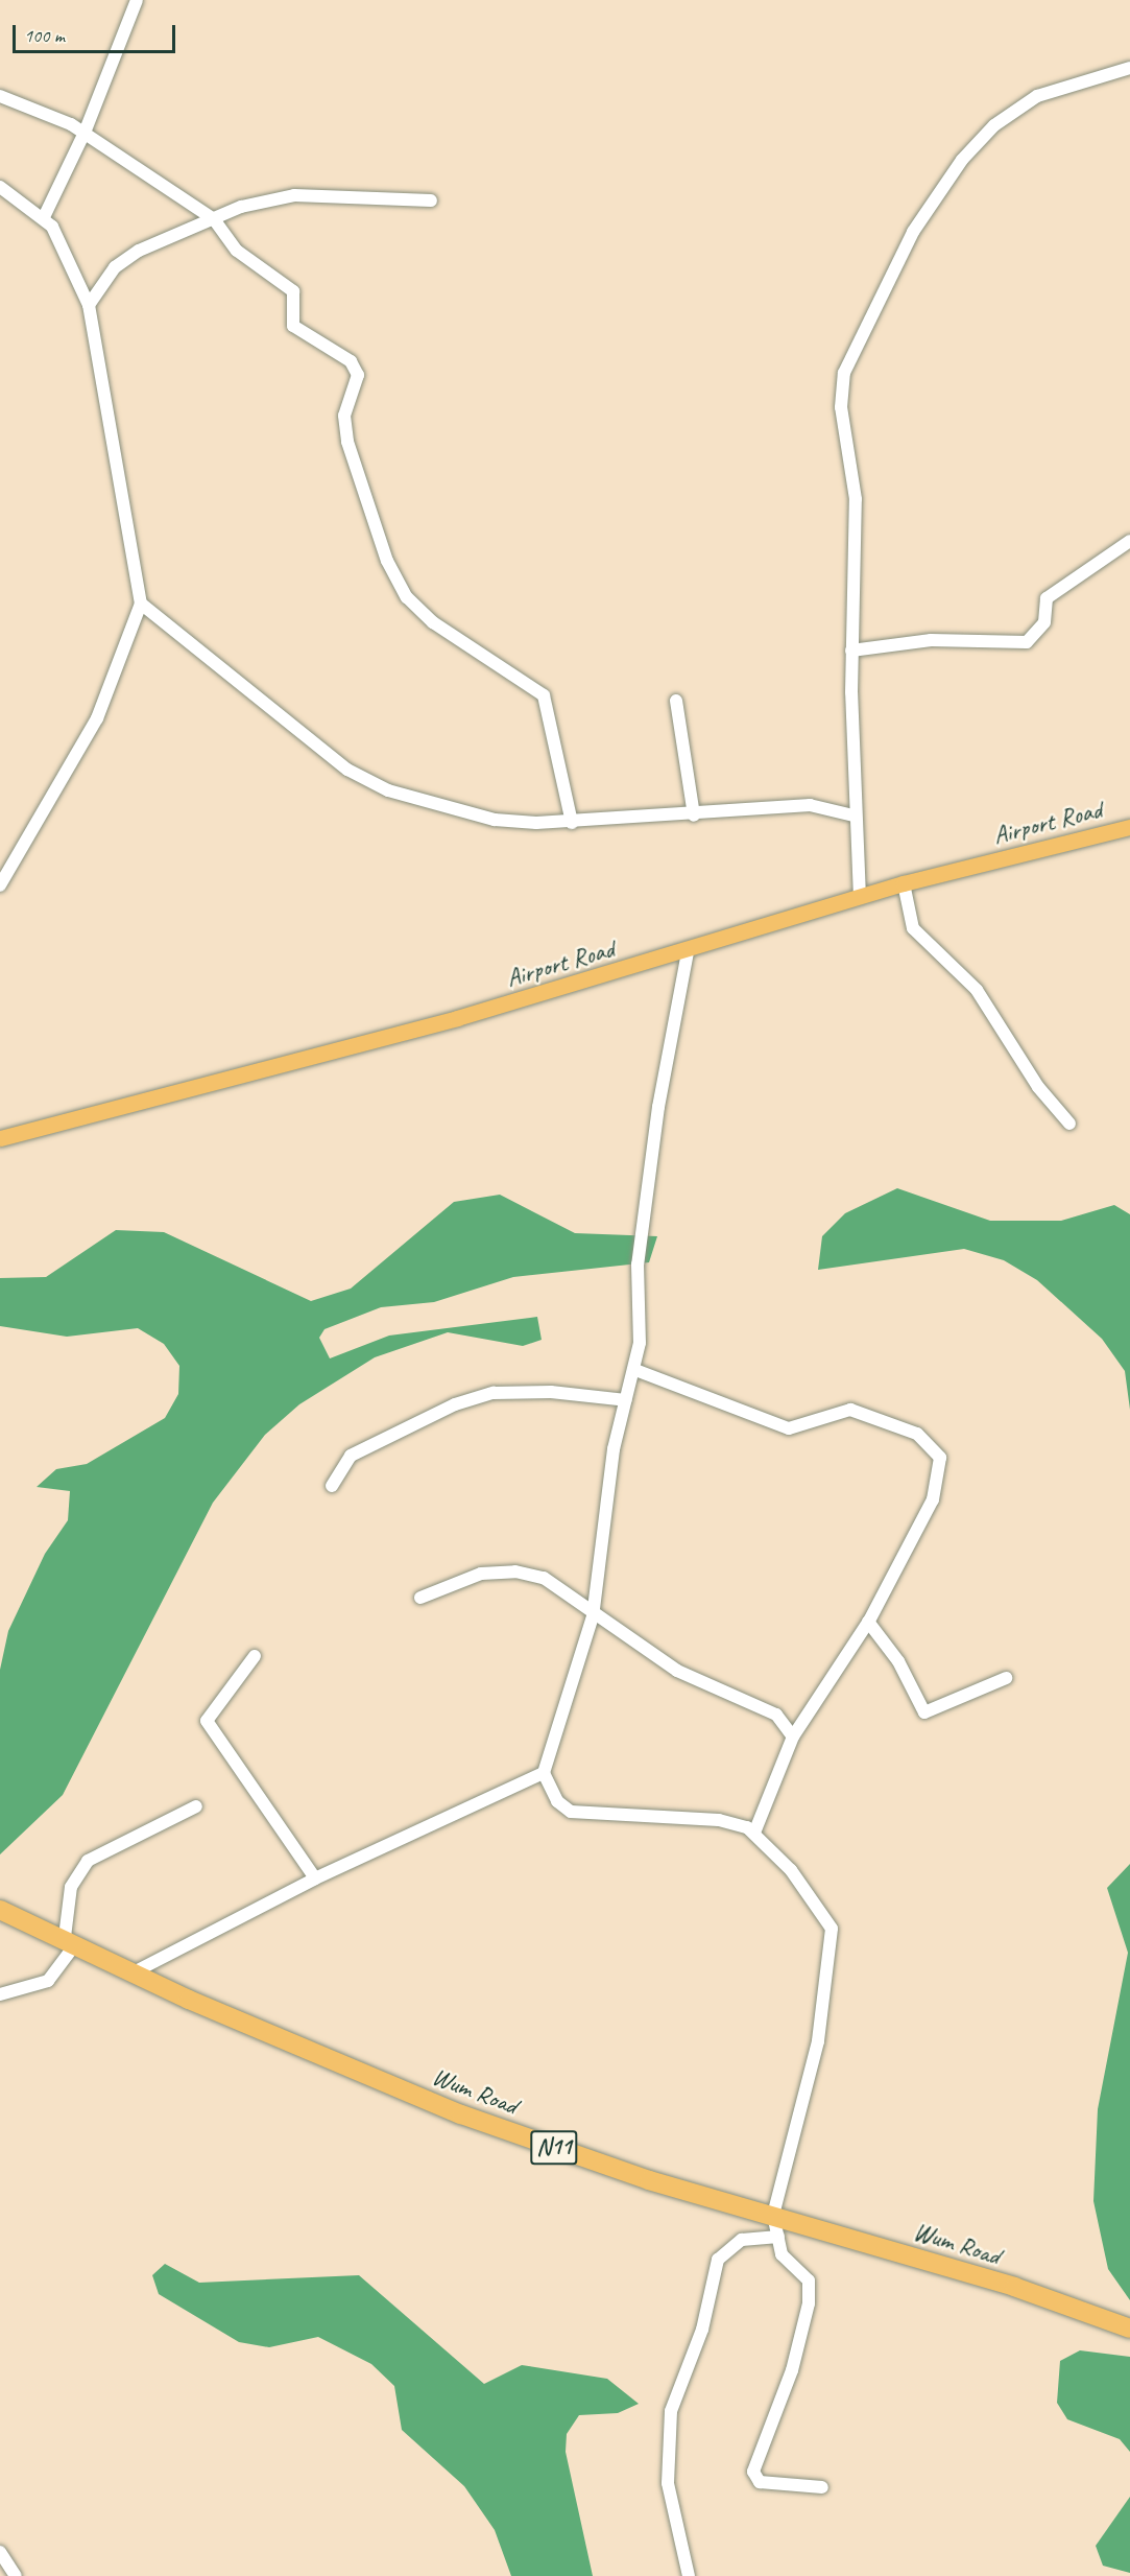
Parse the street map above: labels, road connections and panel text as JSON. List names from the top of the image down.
{
  "streets": {
    "highway": ["Wum Road", "N11"],
    "main road": ["Airport Road"]
  },
  "scale_bar": "100 m"
}
